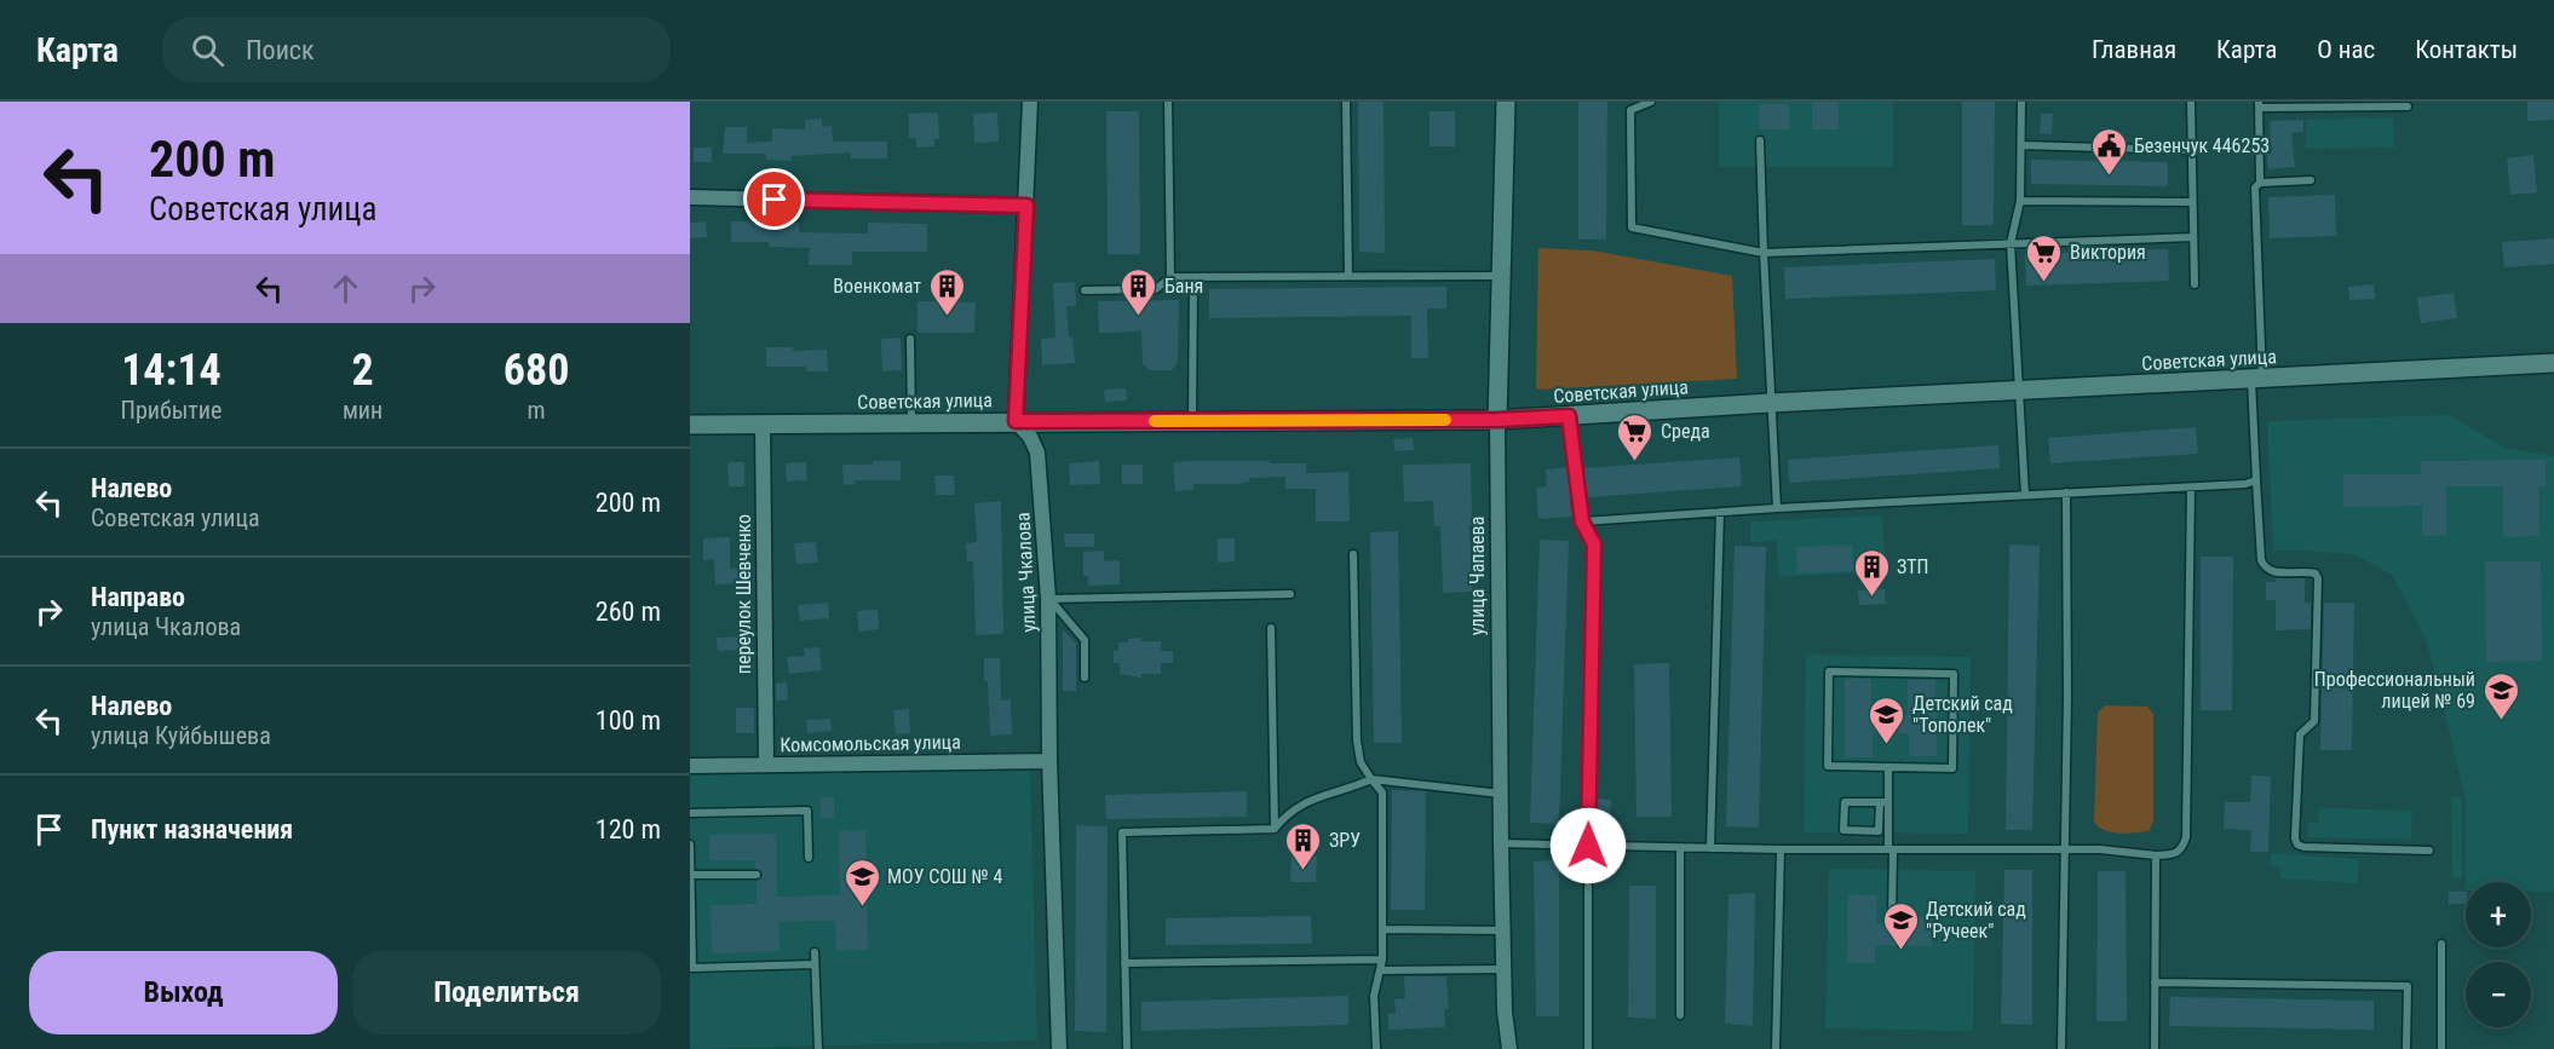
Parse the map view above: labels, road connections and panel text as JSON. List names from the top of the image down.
{
  "streets": {
    "street": [
      "Советская улица",
      "улица Чкалова",
      "улица Чапаева",
      "переулок Шевченко",
      "Комсомольская улица"
    ]
  },
  "crossings": [
    ["Советская улица", "улица Чкалова"],
    ["Советская улица", "улица Чапаева"],
    ["Советская улица", "переулок Шевченко"],
    ["улица Чкалова", "Комсомольская улица"],
    ["переулок Шевченко", "Комсомольская улица"]
  ],
  "places": {
    "public building": ["Безенчук 446253"],
    "supermarket": ["Виктория", "Среда"],
    "building": [
      "Военкомат",
      "Баня",
      "ЗТП",
      "ЗРУ"
    ],
    "school or university": [
      "Профессиональный лицей № 69",
      "Детский сад \"Тополек\"",
      "МОУ СОШ № 4",
      "Детский сад \"Ручеек\""
    ]
  },
  "page": {
    "header": "Карта",
    "search": "Поиск",
    "nav": [
      "Главная",
      "Карта",
      "О нас",
      "Контакты"
    ],
    "turn": ["200 m", "Советская улица"],
    "eta": [
      "14:14",
      "Прибытие",
      "2",
      "мин",
      "680",
      "m"
    ],
    "list": [
      {
        "name": "Налево",
        "note": "Советская улица",
        "value": "200 m"
      },
      {
        "name": "Направо",
        "note": "улица Чкалова",
        "value": "260 m"
      },
      {
        "name": "Налево",
        "note": "улица Куйбышева",
        "value": "100 m"
      },
      {
        "name": "Пункт назначения",
        "value": "120 m"
      }
    ],
    "map_buttons": ["+", "−"],
    "buttons": ["Выход", "Поделиться"]
  }
}
